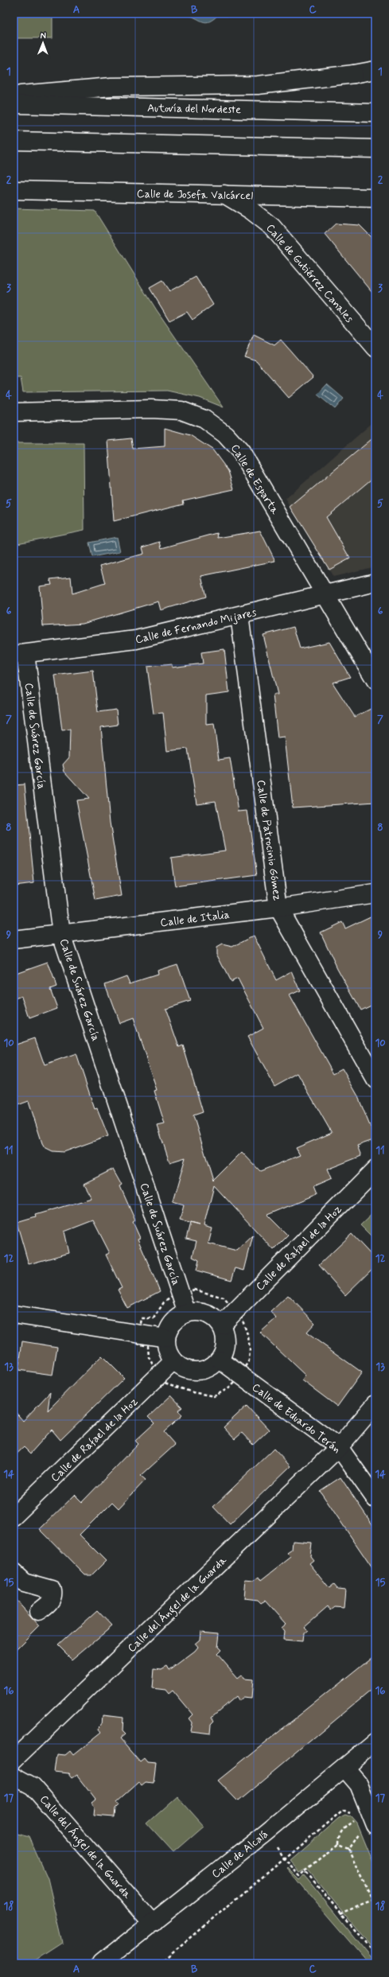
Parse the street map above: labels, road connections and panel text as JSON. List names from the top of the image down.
{
  "streets": {
    "main road": [
      "Autovía del Nordeste",
      "Calle de Josefa Valcárcel",
      "Calle de Gutiérrez Canales",
      "Calle de Esparta",
      "Calle de Fernando Mijares",
      "Calle de Suárez García",
      "Calle de Patrocinio Gómez",
      "Calle de Italia",
      "Calle de Rafael de la Hoz",
      "Calle de Eduardo Terán",
      "Calle del Ángel de la Guarda",
      "Calle de Alcalá"
    ]
  },
  "crossings": [
    ["Calle de Josefa Valcárcel", "Calle de Gutiérrez Canales"],
    ["Calle de Esparta", "Calle de Fernando Mijares"],
    ["Calle de Fernando Mijares", "Calle de Suárez García"],
    ["Calle de Fernando Mijares", "Calle de Patrocinio Gómez"],
    ["Calle de Suárez García", "Calle de Italia"],
    ["Calle de Suárez García", "Calle de Rafael de la Hoz"],
    ["Calle de Suárez García", "Calle de Eduardo Terán"],
    ["Calle de Patrocinio Gómez", "Calle de Italia"],
    ["Calle de Rafael de la Hoz", "Calle de Eduardo Terán"],
    ["Calle de Eduardo Terán", "Calle del Ángel de la Guarda"],
    ["Calle del Ángel de la Guarda", "Calle de Alcalá"]
  ],
  "north": "top",
  "grid": {
    "columns": ["A", "B", "C"],
    "rows": [
      "1",
      "2",
      "3",
      "4",
      "5",
      "6",
      "7",
      "8",
      "9",
      "10",
      "11",
      "12",
      "13",
      "14",
      "15",
      "16",
      "17",
      "18"
    ]
  }
}
